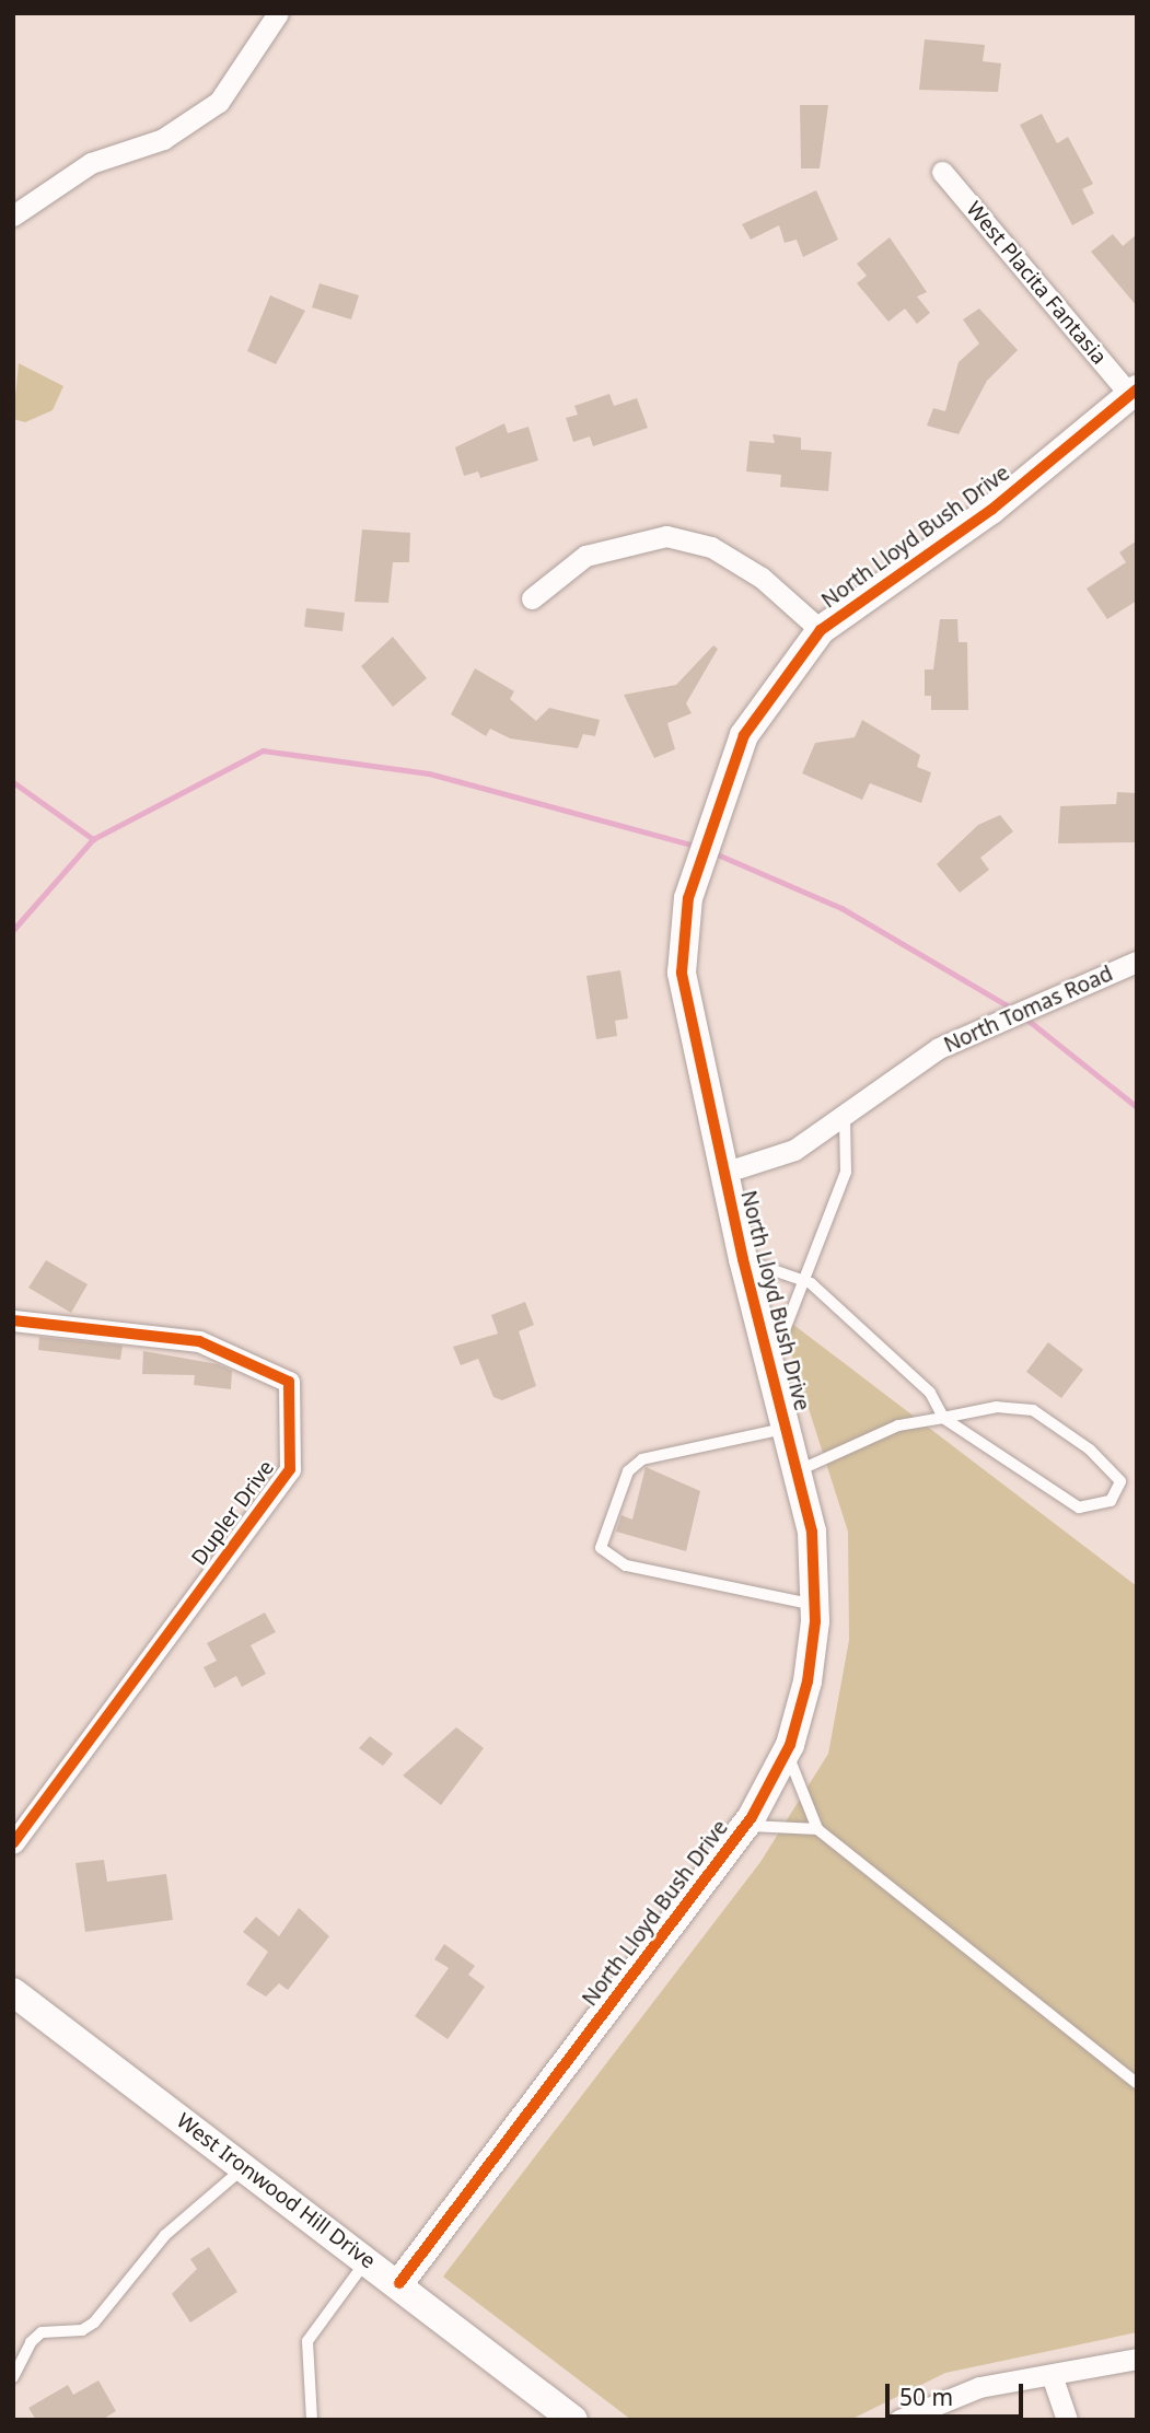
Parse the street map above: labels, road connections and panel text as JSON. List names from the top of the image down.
{
  "streets": {
    "street": [
      "West Placita Fantasia",
      "North Lloyd Bush Drive",
      "North Tomas Road",
      "Dupler Drive",
      "West Ironwood Hill Drive"
    ]
  },
  "crossings": [
    ["West Placita Fantasia", "North Lloyd Bush Drive"],
    ["North Lloyd Bush Drive", "North Tomas Road"],
    ["North Lloyd Bush Drive", "West Ironwood Hill Drive"]
  ],
  "scale_bar": "50 m"
}
